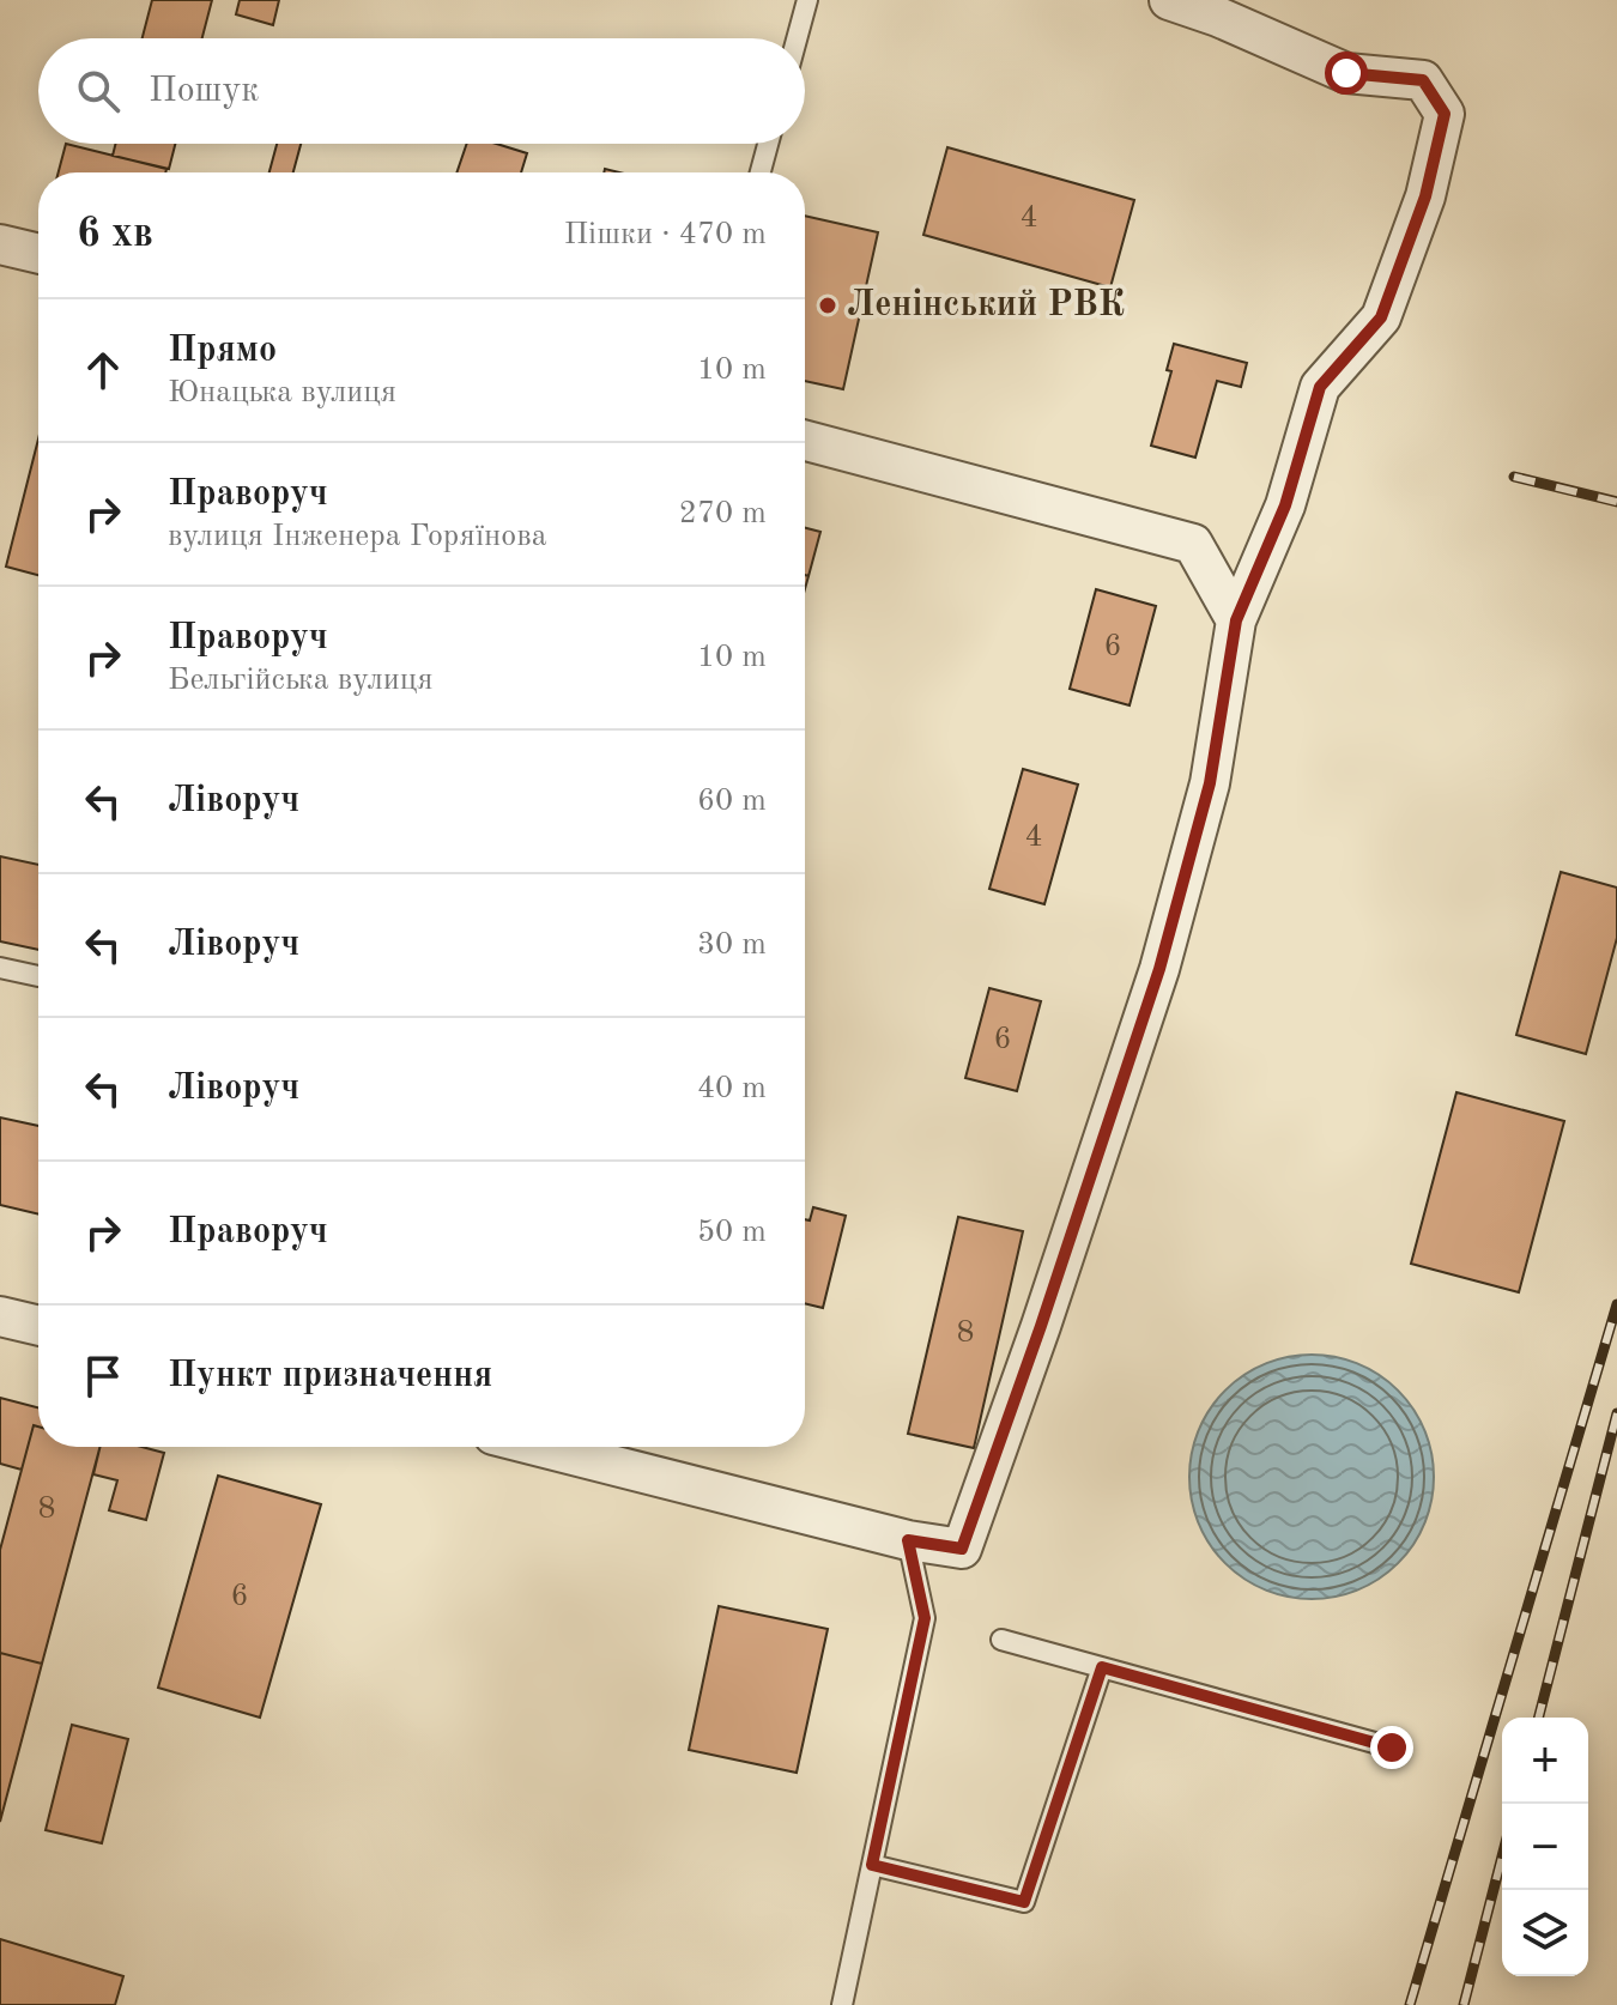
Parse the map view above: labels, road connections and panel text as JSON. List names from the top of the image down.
{
  "places": ["Ленінський РВК"],
  "house_numbers": [
    "4",
    "6",
    "4",
    "6",
    "8",
    "8",
    "6"
  ],
  "page": {
    "search": "Пошук",
    "heading": ["6 хв", "Пішки · 470 m"],
    "list": [
      ["Прямо", "Юнацька вулиця", "10 m"],
      ["Праворуч", "вулиця Інженера Горяїнова", "270 m"],
      ["Праворуч", "Бельгійська вулиця", "10 m"],
      ["Ліворуч", "60 m"],
      ["Ліворуч", "30 m"],
      ["Ліворуч", "40 m"],
      ["Праворуч", "50 m"],
      "Пункт призначення"
    ],
    "map_buttons": ["+", "−"]
  }
}
